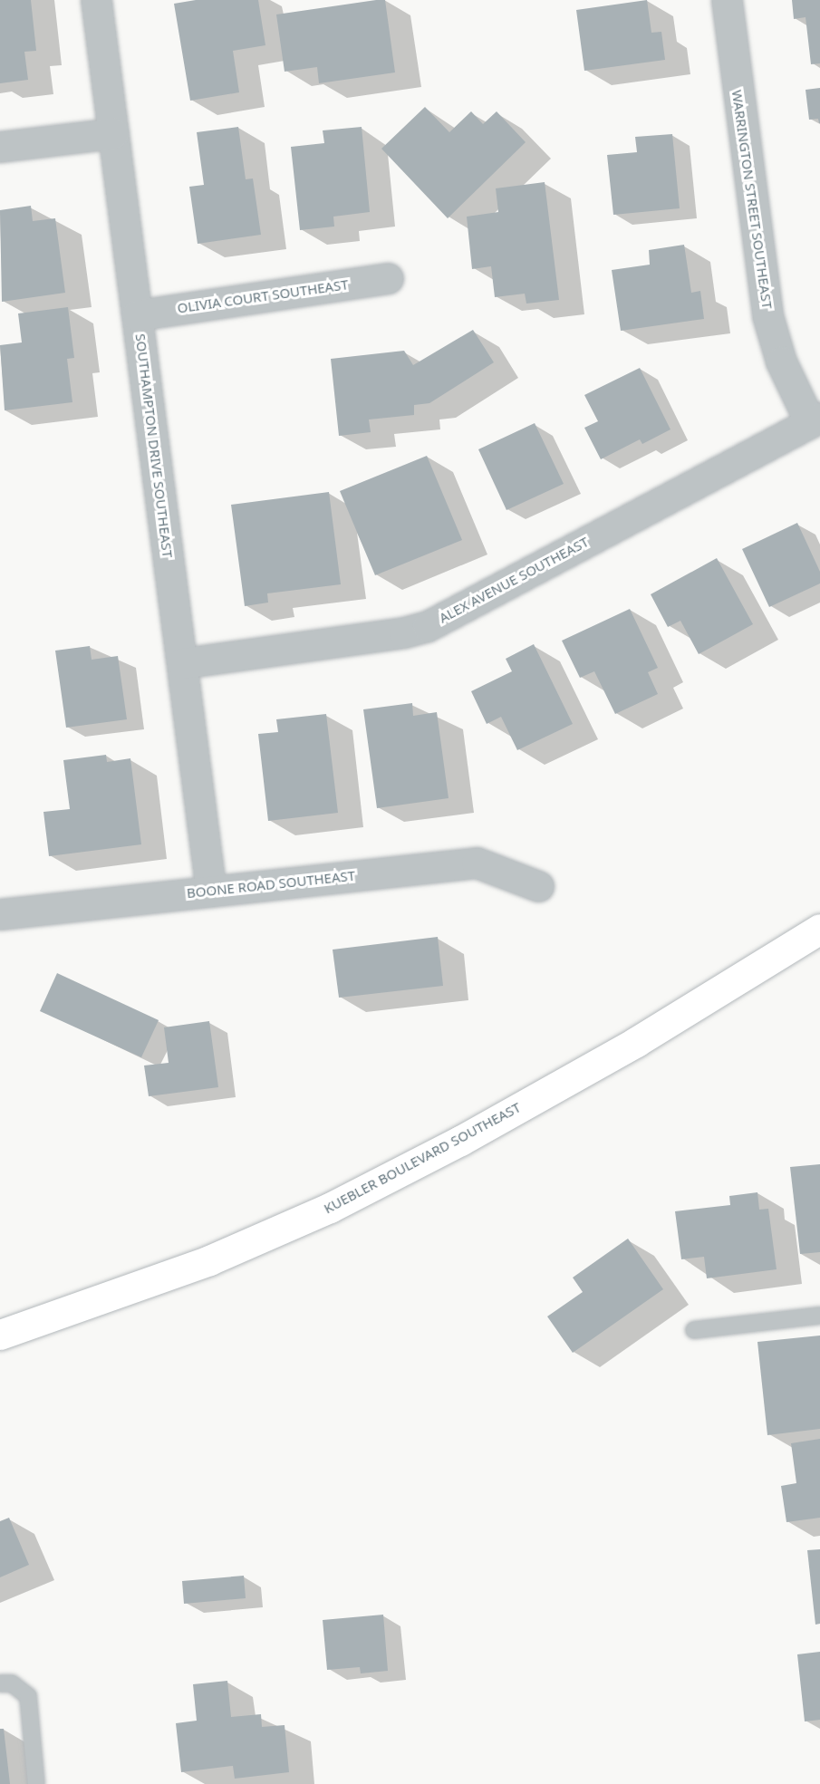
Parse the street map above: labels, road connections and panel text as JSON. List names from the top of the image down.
{
  "streets": {
    "main road": ["KUEBLER BOULEVARD SOUTHEAST"],
    "street": [
      "WARRINGTON STREET SOUTHEAST",
      "OLIVIA COURT SOUTHEAST",
      "SOUTHAMPTON DRIVE SOUTHEAST",
      "ALEX AVENUE SOUTHEAST",
      "BOONE ROAD SOUTHEAST"
    ]
  },
  "crossings": [
    ["WARRINGTON STREET SOUTHEAST", "ALEX AVENUE SOUTHEAST"],
    ["OLIVIA COURT SOUTHEAST", "SOUTHAMPTON DRIVE SOUTHEAST"],
    ["SOUTHAMPTON DRIVE SOUTHEAST", "ALEX AVENUE SOUTHEAST"],
    ["SOUTHAMPTON DRIVE SOUTHEAST", "BOONE ROAD SOUTHEAST"]
  ]
}
